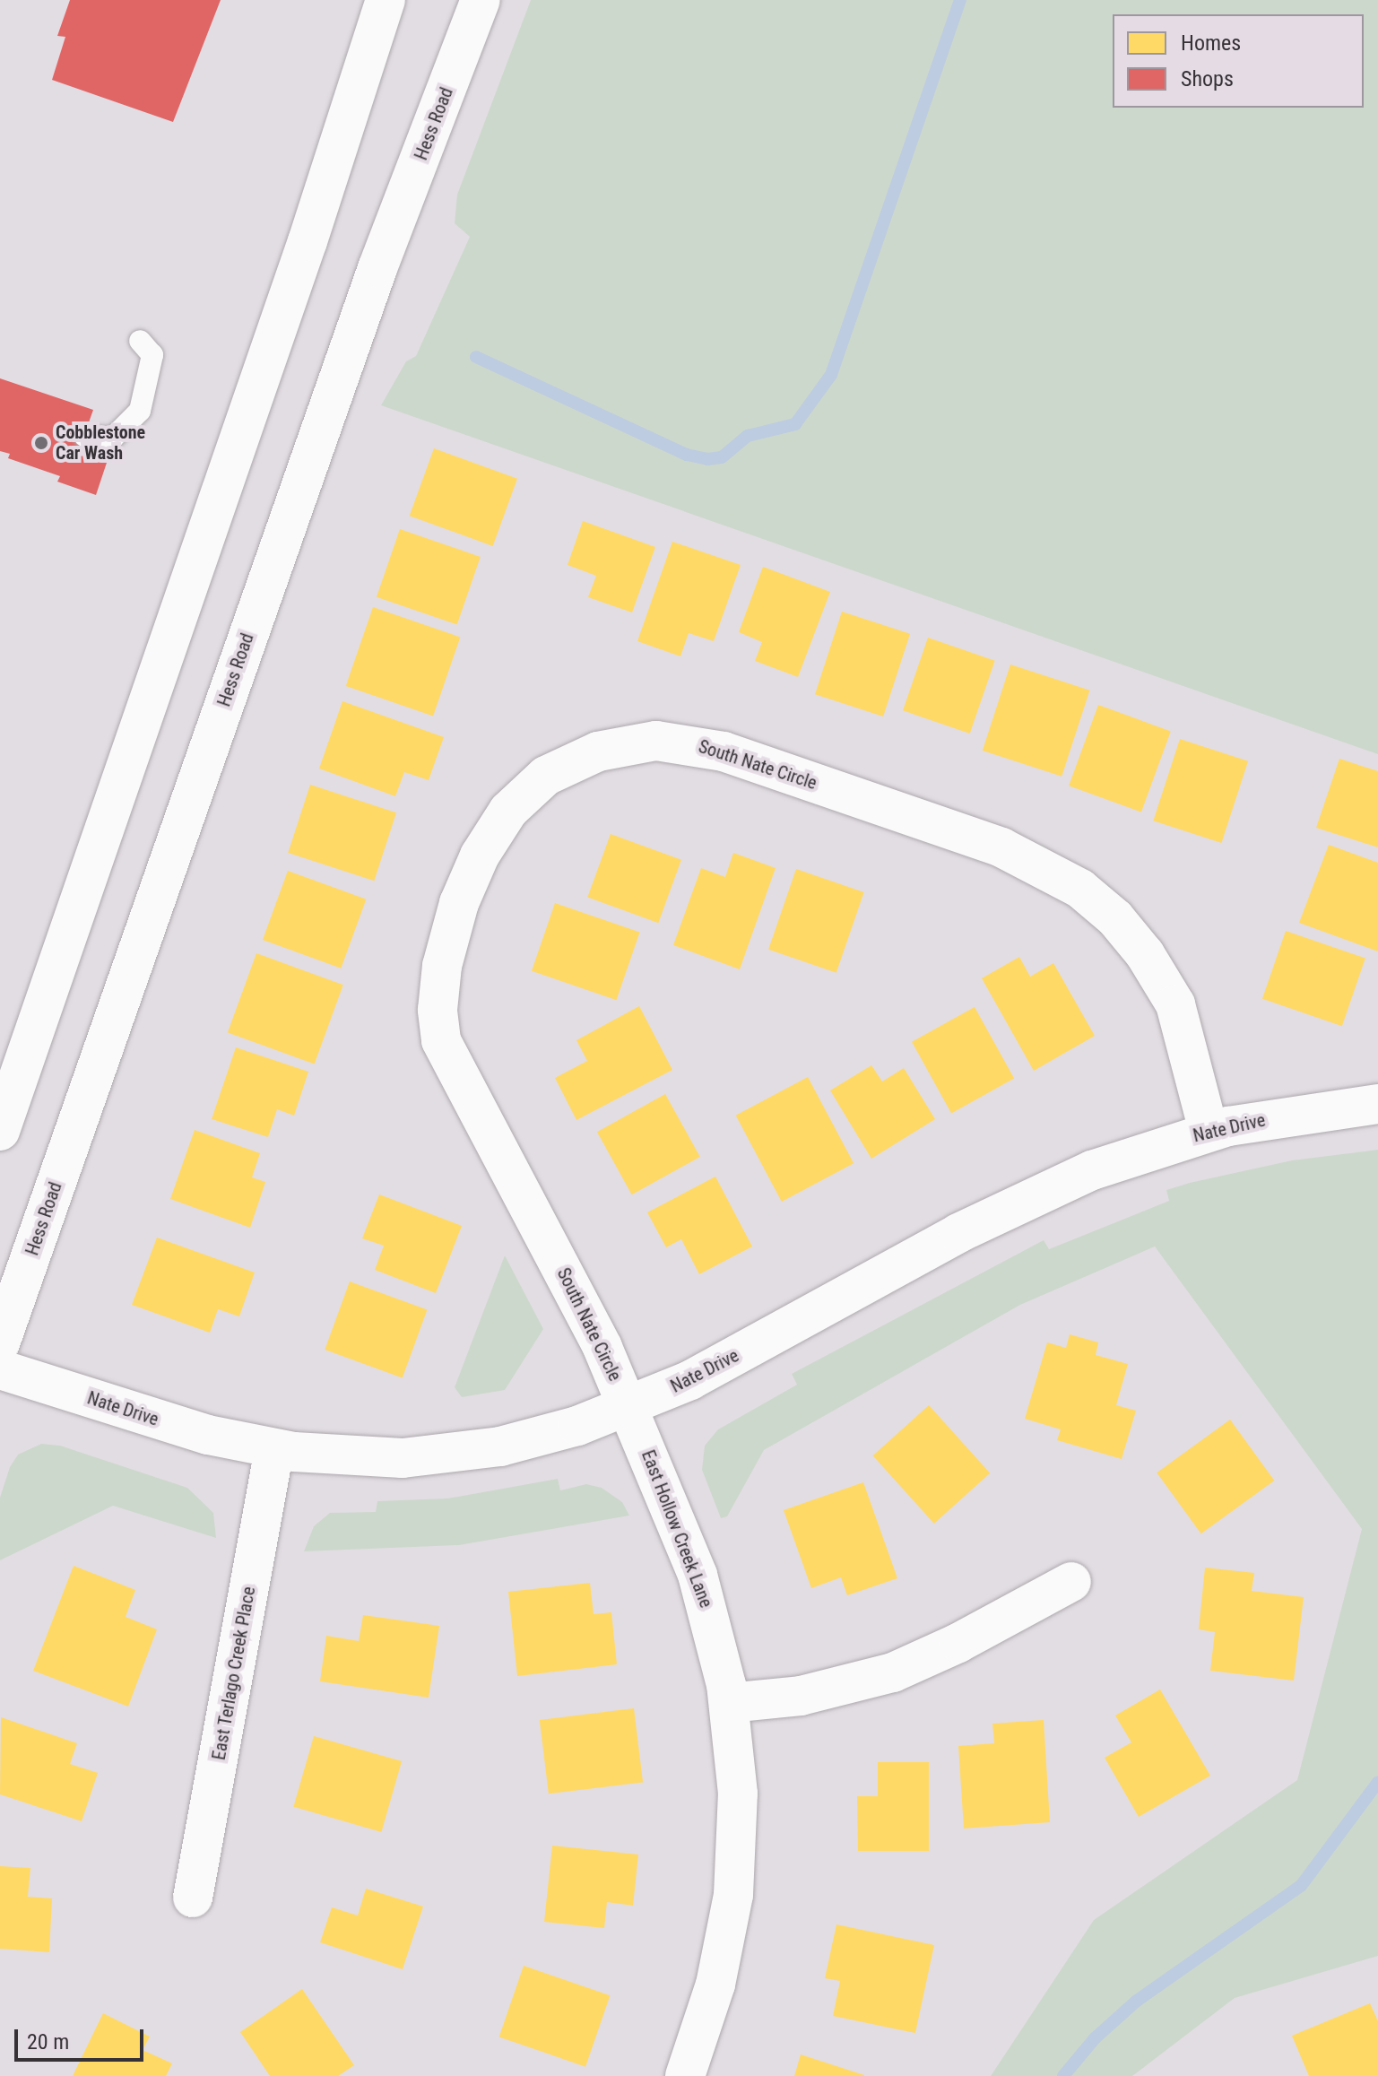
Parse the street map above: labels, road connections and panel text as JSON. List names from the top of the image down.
{
  "streets": {
    "street": [
      "Hess Road",
      "South Nate Circle",
      "Nate Drive",
      "East Hollow Creek Lane",
      "East Terlago Creek Place"
    ]
  },
  "crossings": [
    ["South Nate Circle", "Nate Drive"],
    ["South Nate Circle", "East Hollow Creek Lane"],
    ["Nate Drive", "East Hollow Creek Lane"],
    ["Nate Drive", "East Terlago Creek Place"]
  ],
  "places": ["Cobblestone Car Wash"],
  "legend": ["Homes", "Shops"],
  "scale_bar": "20 m"
}
